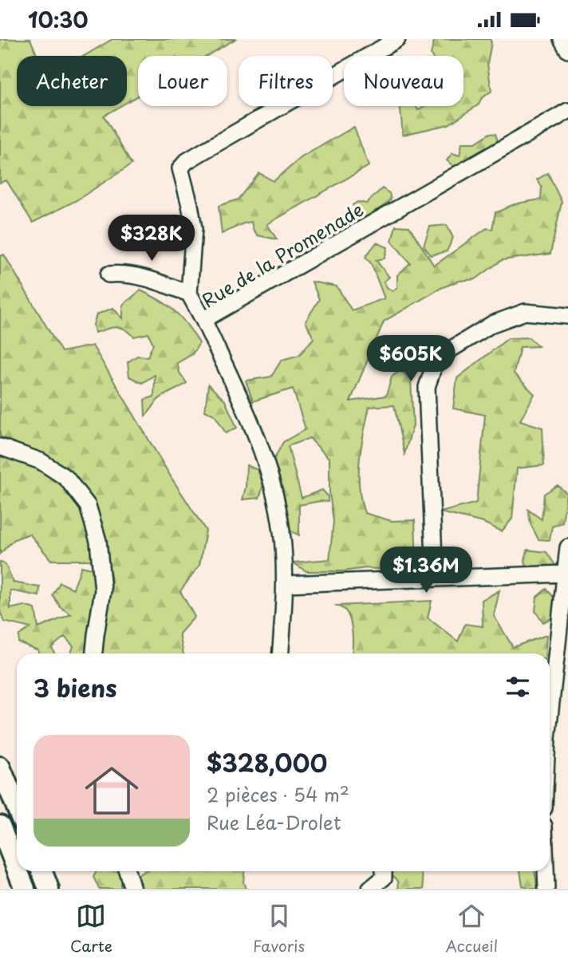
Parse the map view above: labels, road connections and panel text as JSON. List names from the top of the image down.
{
  "streets": {
    "street": ["Rue de la Promenade"]
  },
  "page": {
    "status": "10:30",
    "chip": [
      "Acheter",
      "Louer",
      "Filtres",
      "Nouveau"
    ],
    "price": ["$328K", "$605K", "$1.36M"],
    "heading": "3 biens",
    "list": [
      {
        "name": "$328,000",
        "note": "2 pièces · 54 m² · Rue Léa-Drolet"
      }
    ],
    "tabs": ["Carte", "Favoris", "Accueil"]
  }
}
